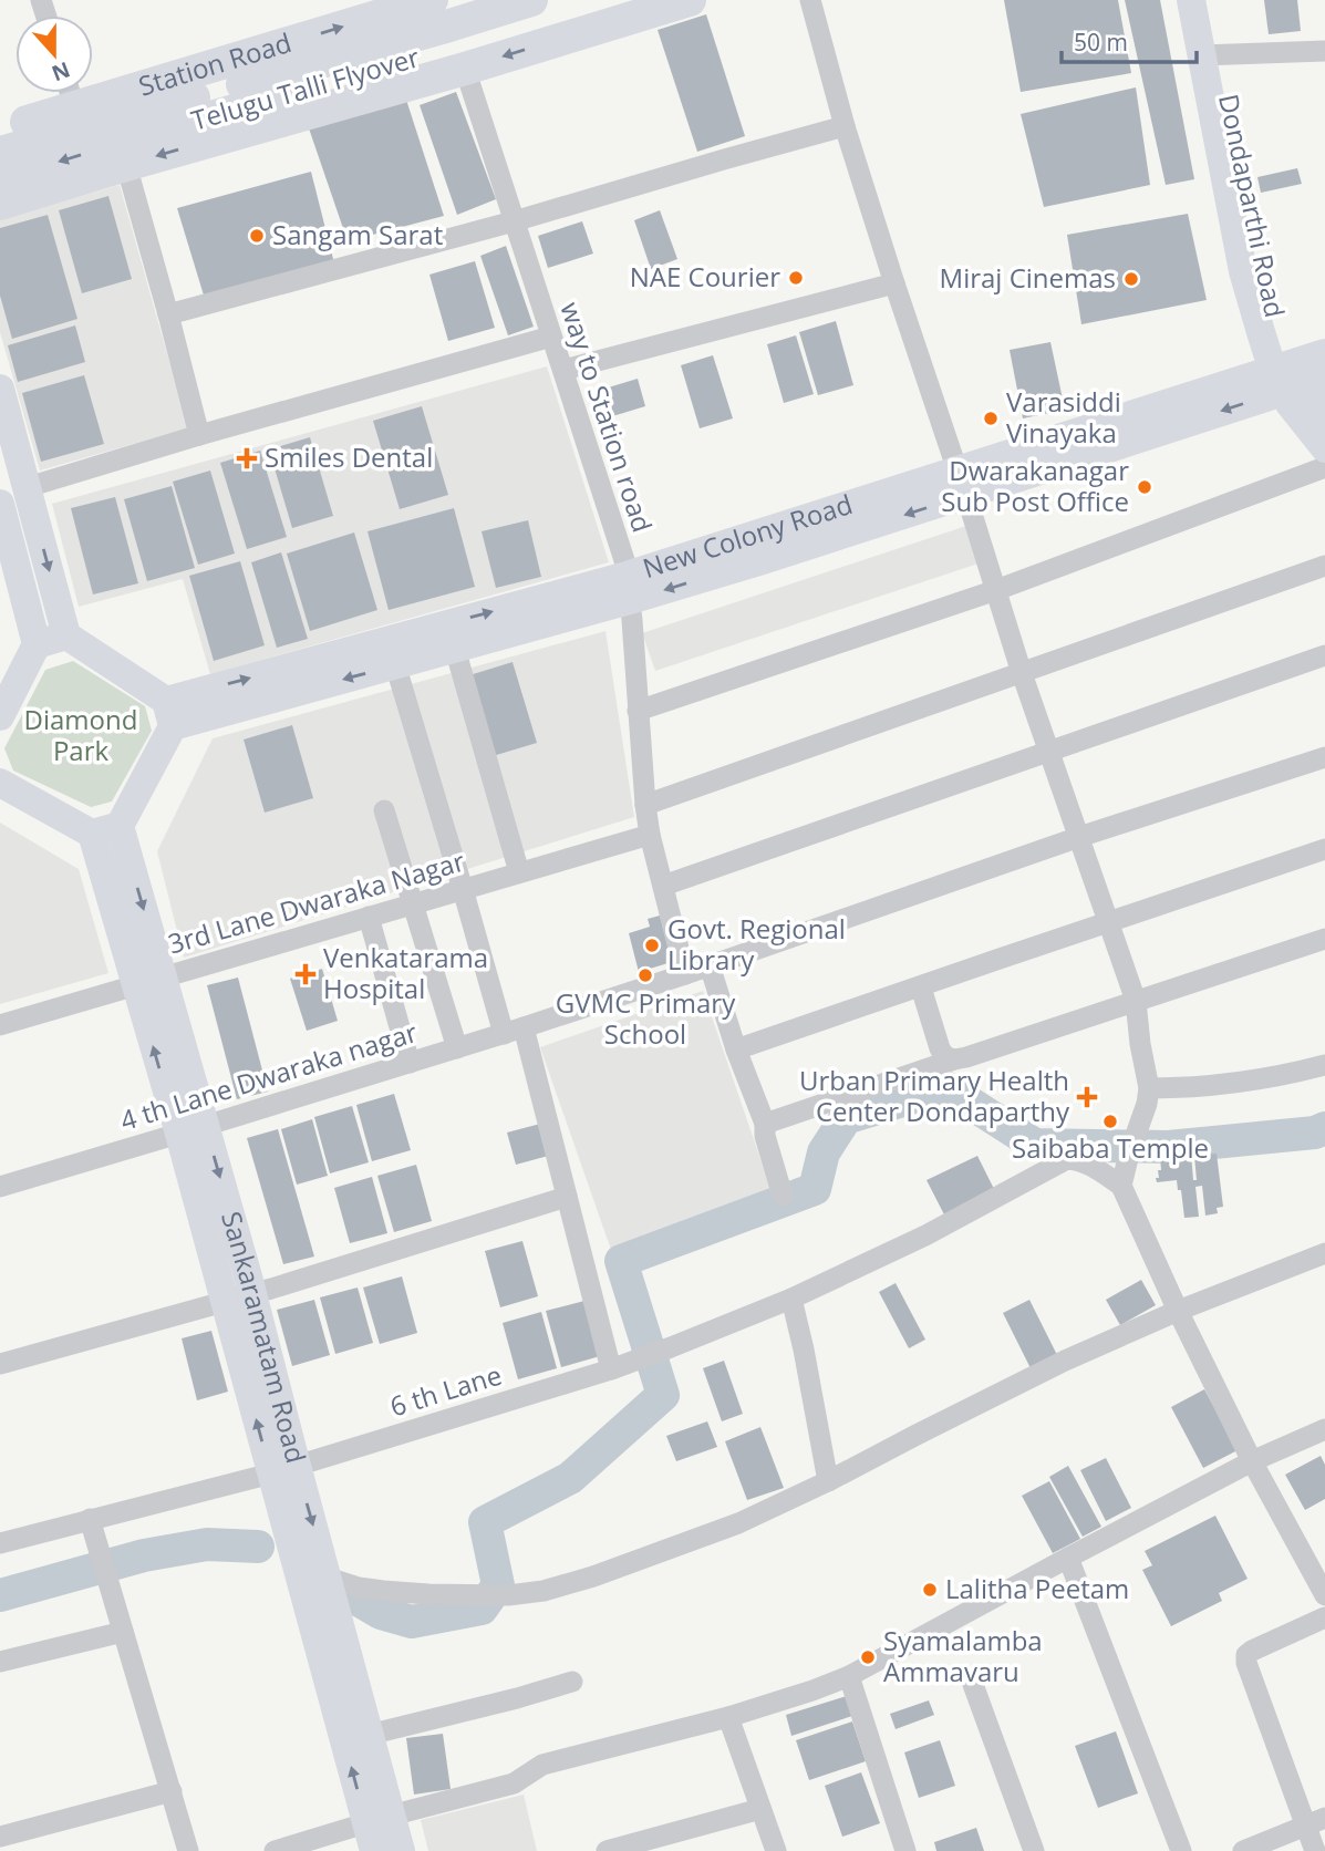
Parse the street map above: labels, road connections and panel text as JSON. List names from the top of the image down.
{
  "streets": {
    "main road": [
      "Station Road",
      "Telugu Talli Flyover",
      "New Colony Road",
      "Sankaramatam Road"
    ],
    "street": [
      "way to Station road",
      "3rd Lane Dwaraka Nagar",
      "4 th Lane Dwaraka nagar",
      "6 th Lane"
    ]
  },
  "crossings": [
    ["way to Station road", "New Colony Road"],
    ["way to Station road", "3rd Lane Dwaraka Nagar"],
    ["way to Station road", "4 th Lane Dwaraka nagar"],
    ["3rd Lane Dwaraka Nagar", "Sankaramatam Road"],
    ["4 th Lane Dwaraka nagar", "Sankaramatam Road"],
    ["Sankaramatam Road", "6 th Lane"]
  ],
  "parks": ["Diamond Park"],
  "places": {
    "other": [
      "Sangam Sarat",
      "NAE Courier",
      "Miraj Cinemas",
      "Varasiddi Vinayaka",
      "Dwarakanagar Sub Post Office",
      "Govt. Regional Library",
      "GVMC Primary School",
      "Saibaba Temple",
      "Lalitha Peetam",
      "Syamalamba Ammavaru"
    ],
    "health": ["Smiles Dental", "Venkatarama Hospital", "Urban Primary Health Center Dondaparthy"]
  },
  "scale_bar": "50 m",
  "north": "bottom"
}
